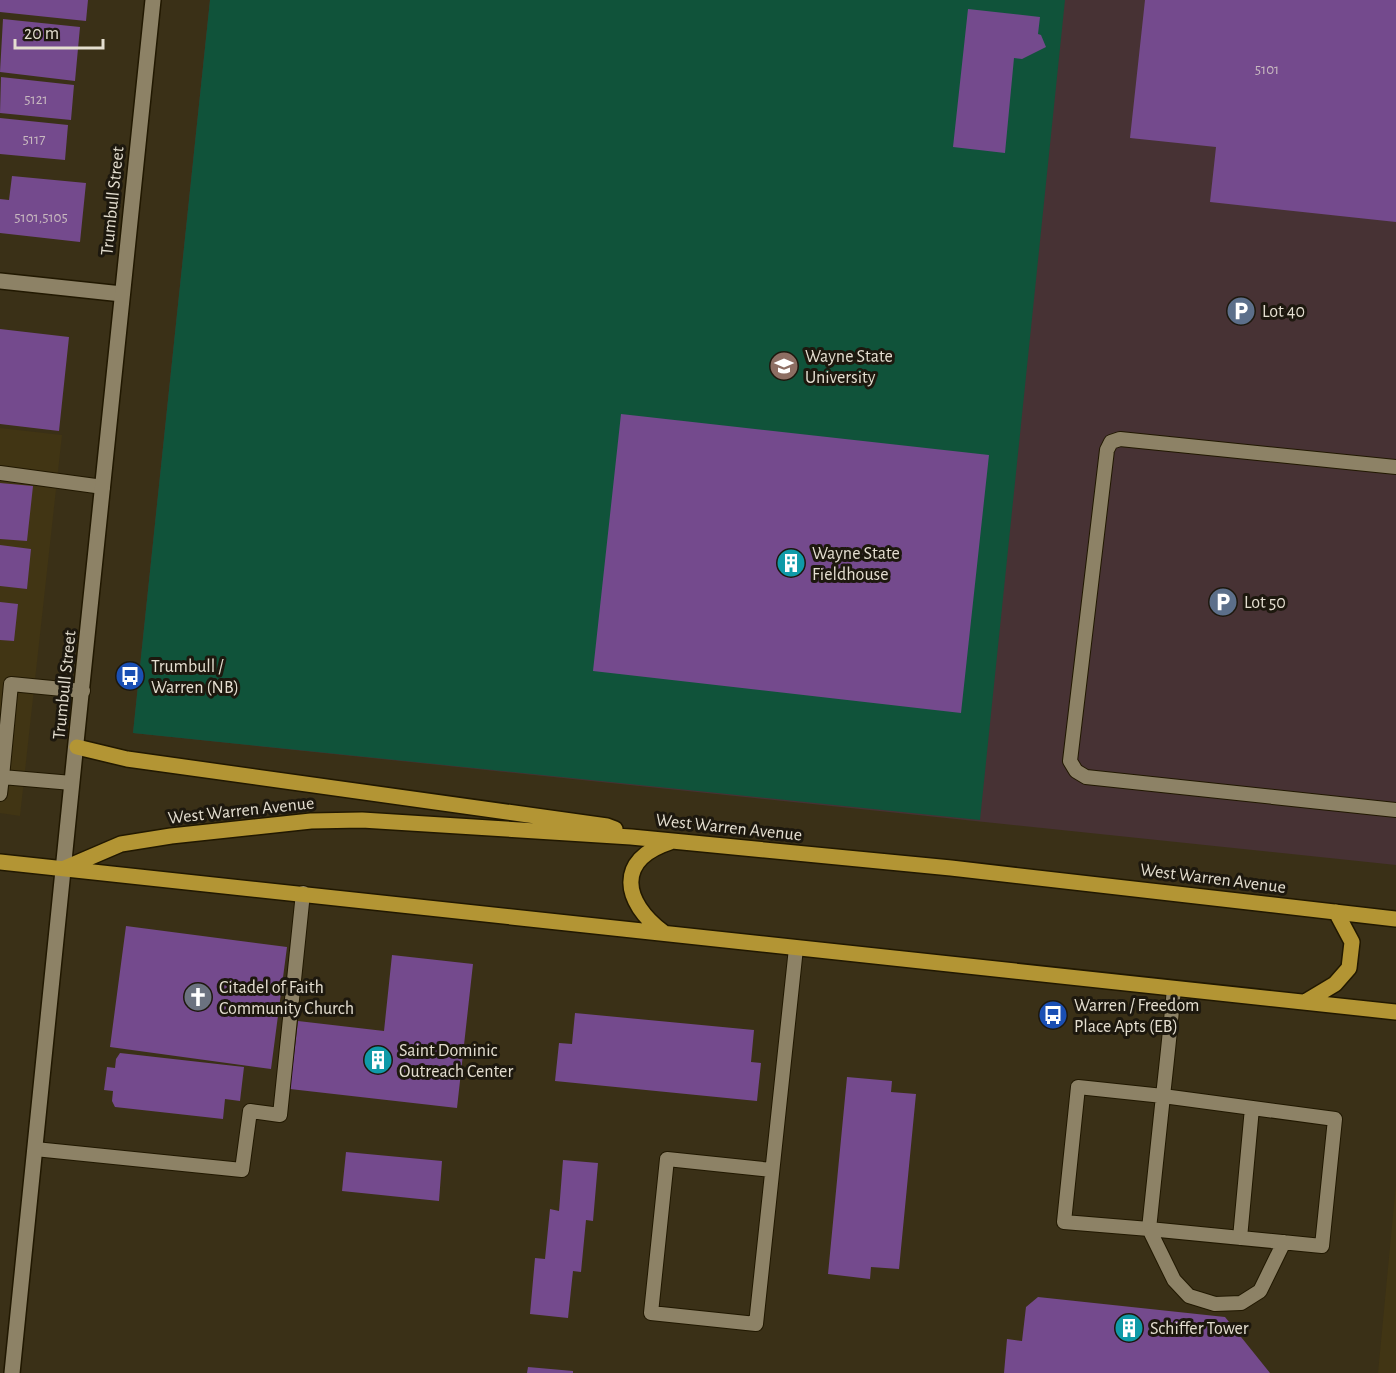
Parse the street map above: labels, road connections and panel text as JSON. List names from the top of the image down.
{
  "streets": {
    "main road": ["West Warren Avenue"],
    "street": ["Trumbull Street"]
  },
  "crossings": [
    ["Trumbull Street", "West Warren Avenue"]
  ],
  "places": {
    "parking": ["Lot 40", "Lot 50"],
    "school or university": ["Wayne State University"],
    "building": ["Wayne State Fieldhouse", "Saint Dominic Outreach Center", "Schiffer Tower"],
    "bus stop": ["Trumbull / Warren (NB)", "Warren / Freedom Place Apts (EB)"],
    "church": ["Citadel of Faith Community Church"]
  },
  "house_numbers": [
    "5101",
    "5121",
    "5117",
    "5101,5105"
  ],
  "scale_bar": "20 m"
}
